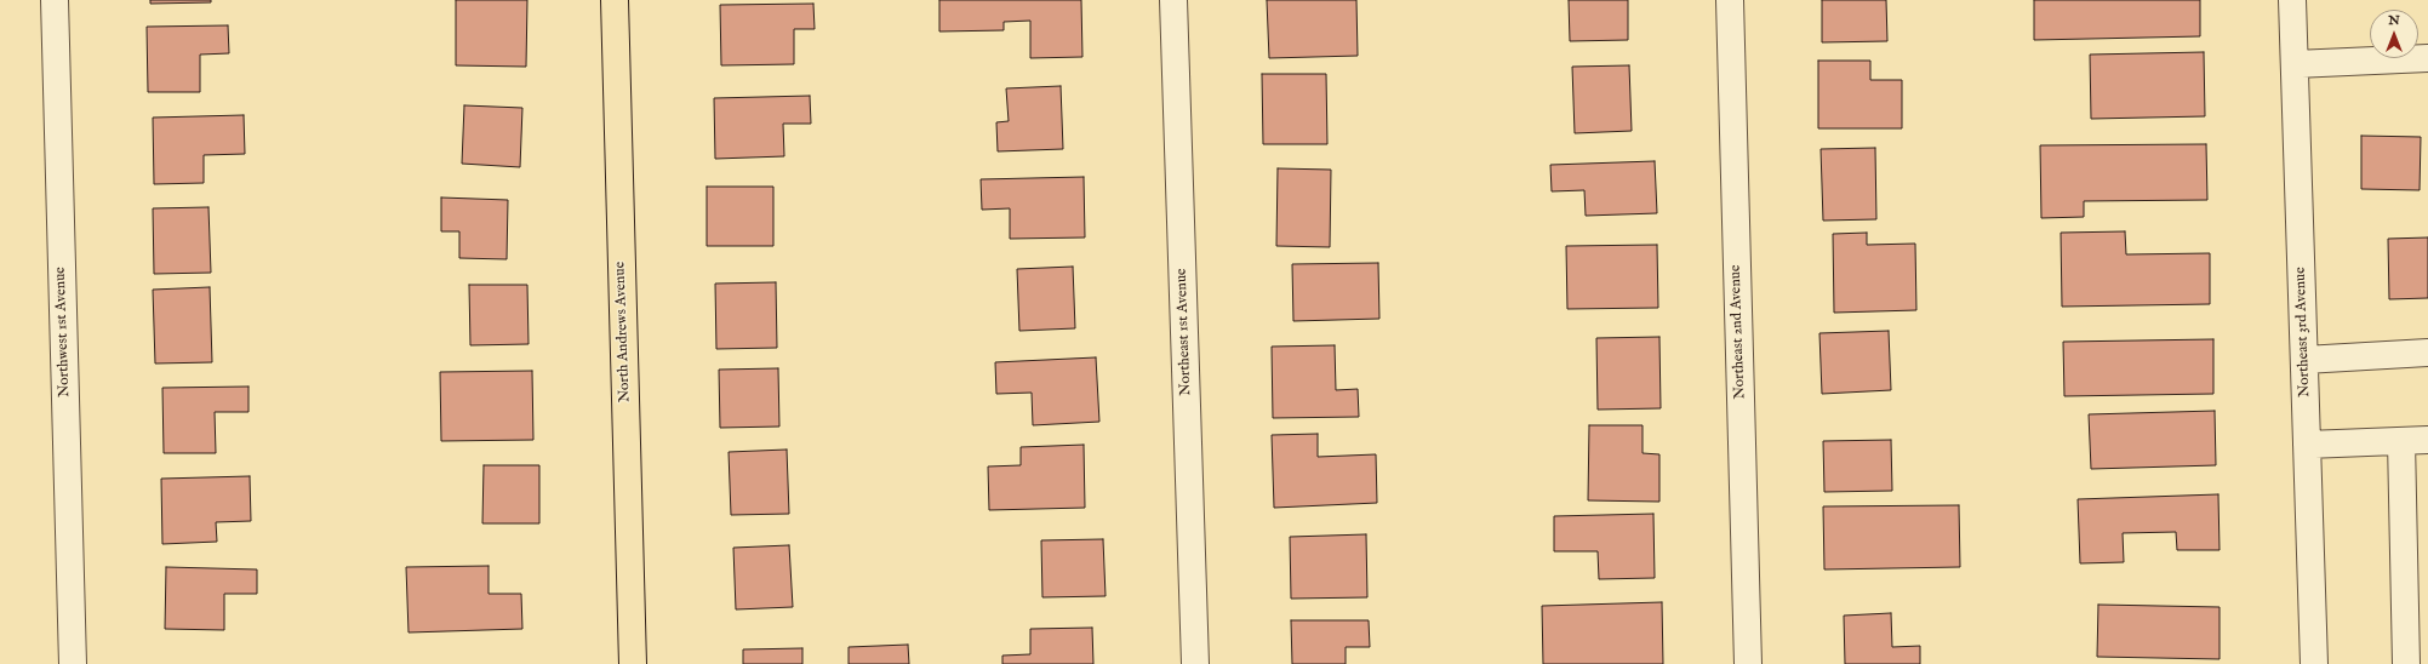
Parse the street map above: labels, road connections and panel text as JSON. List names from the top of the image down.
{
  "streets": {
    "main road": ["North Andrews Avenue"],
    "street": [
      "Northwest 1st Avenue",
      "Northeast 1st Avenue",
      "Northeast 2nd Avenue",
      "Northeast 3rd Avenue"
    ]
  },
  "north": "top"
}
